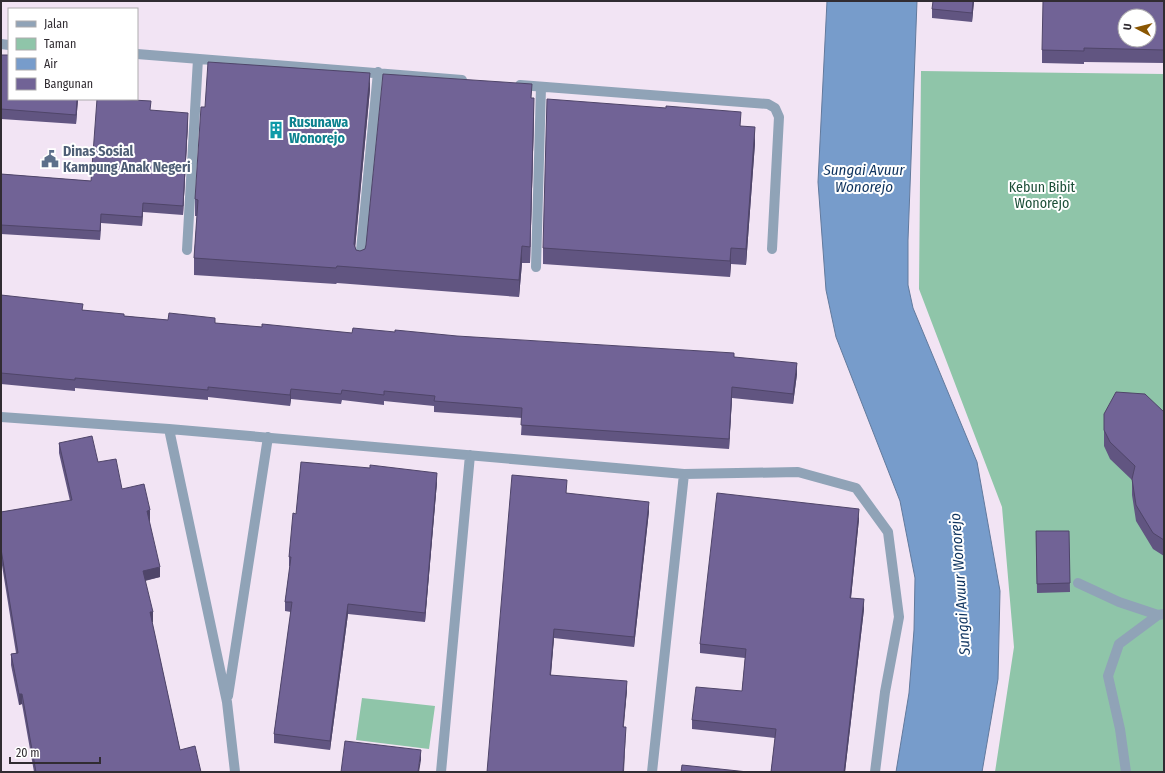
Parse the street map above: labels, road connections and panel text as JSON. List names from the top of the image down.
{
  "water": ["Sungai Avuur Wonorejo"],
  "parks": ["Kebun Bibit Wonorejo"],
  "places": {
    "building": ["Rusunawa Wonorejo"],
    "public building": ["Dinas Sosial Kampung Anak Negeri"]
  },
  "legend": [
    "Jalan",
    "Taman",
    "Air",
    "Bangunan"
  ],
  "scale_bar": "20 m",
  "north": "left"
}
